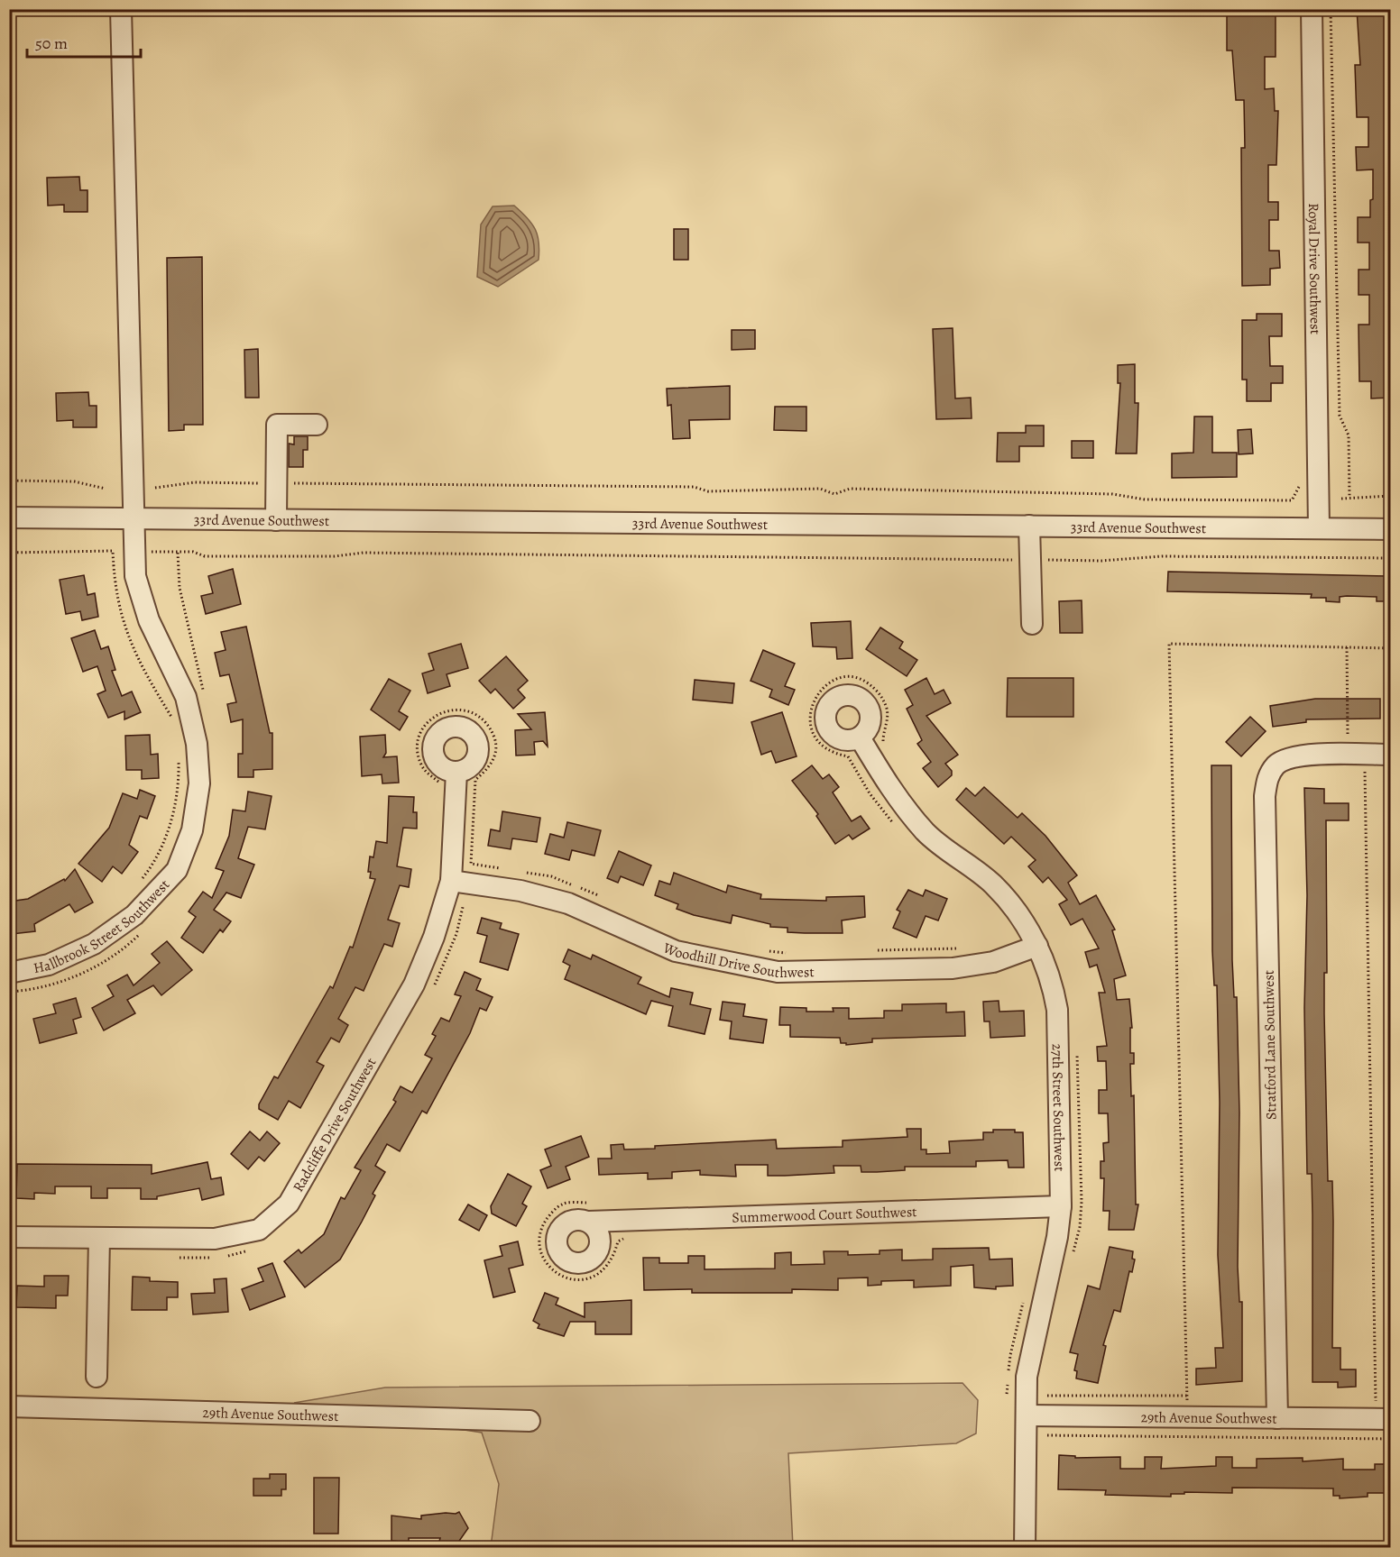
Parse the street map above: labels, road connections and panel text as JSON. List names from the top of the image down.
{
  "streets": {
    "street": [
      "Royal Drive Southwest",
      "33rd Avenue Southwest",
      "Hallbrook Street Southwest",
      "Woodhill Drive Southwest",
      "Stratford Lane Southwest",
      "27th Street Southwest",
      "Radcliffe Drive Southwest",
      "Summerwood Court Southwest",
      "29th Avenue Southwest"
    ]
  },
  "crossings": [
    ["Royal Drive Southwest", "33rd Avenue Southwest"],
    ["33rd Avenue Southwest", "Hallbrook Street Southwest"],
    ["Woodhill Drive Southwest", "27th Street Southwest"],
    ["Woodhill Drive Southwest", "Radcliffe Drive Southwest"],
    ["Stratford Lane Southwest", "29th Avenue Southwest"],
    ["27th Street Southwest", "Summerwood Court Southwest"],
    ["27th Street Southwest", "29th Avenue Southwest"]
  ],
  "scale_bar": "50 m"
}
